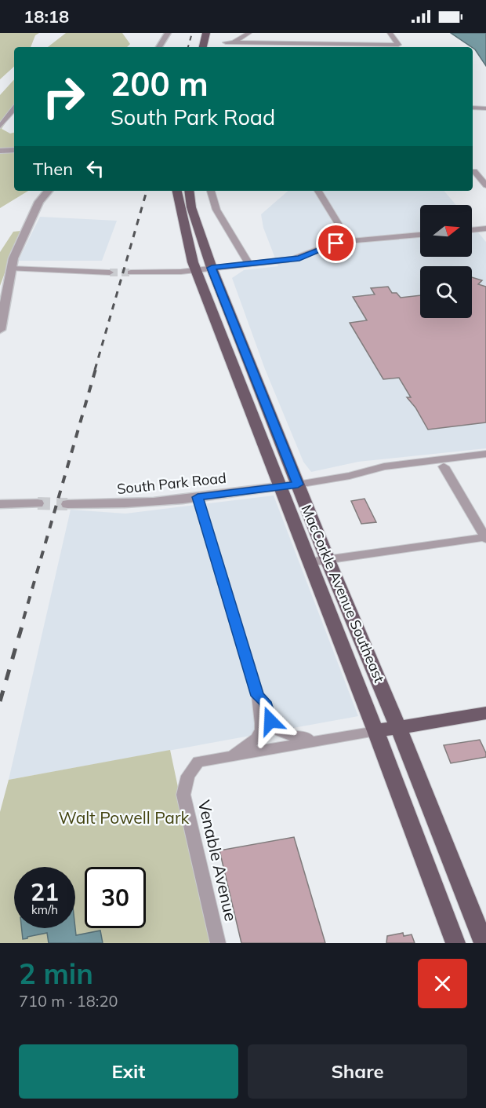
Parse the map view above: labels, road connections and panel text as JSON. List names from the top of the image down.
{
  "streets": {
    "main road": ["MacCorkle Avenue Southeast"],
    "street": ["South Park Road", "Venable Avenue"]
  },
  "crossings": [
    ["South Park Road", "MacCorkle Avenue Southeast"]
  ],
  "parks": ["Walt Powell Park"],
  "north": "right",
  "page": {
    "status": "18:18",
    "turn": ["200 m", "South Park Road"],
    "then": "Then",
    "speed": "21 km/h",
    "limit": "30",
    "heading": ["2 min", "710 m · 18:20"],
    "buttons": ["Exit", "Share"]
  }
}
